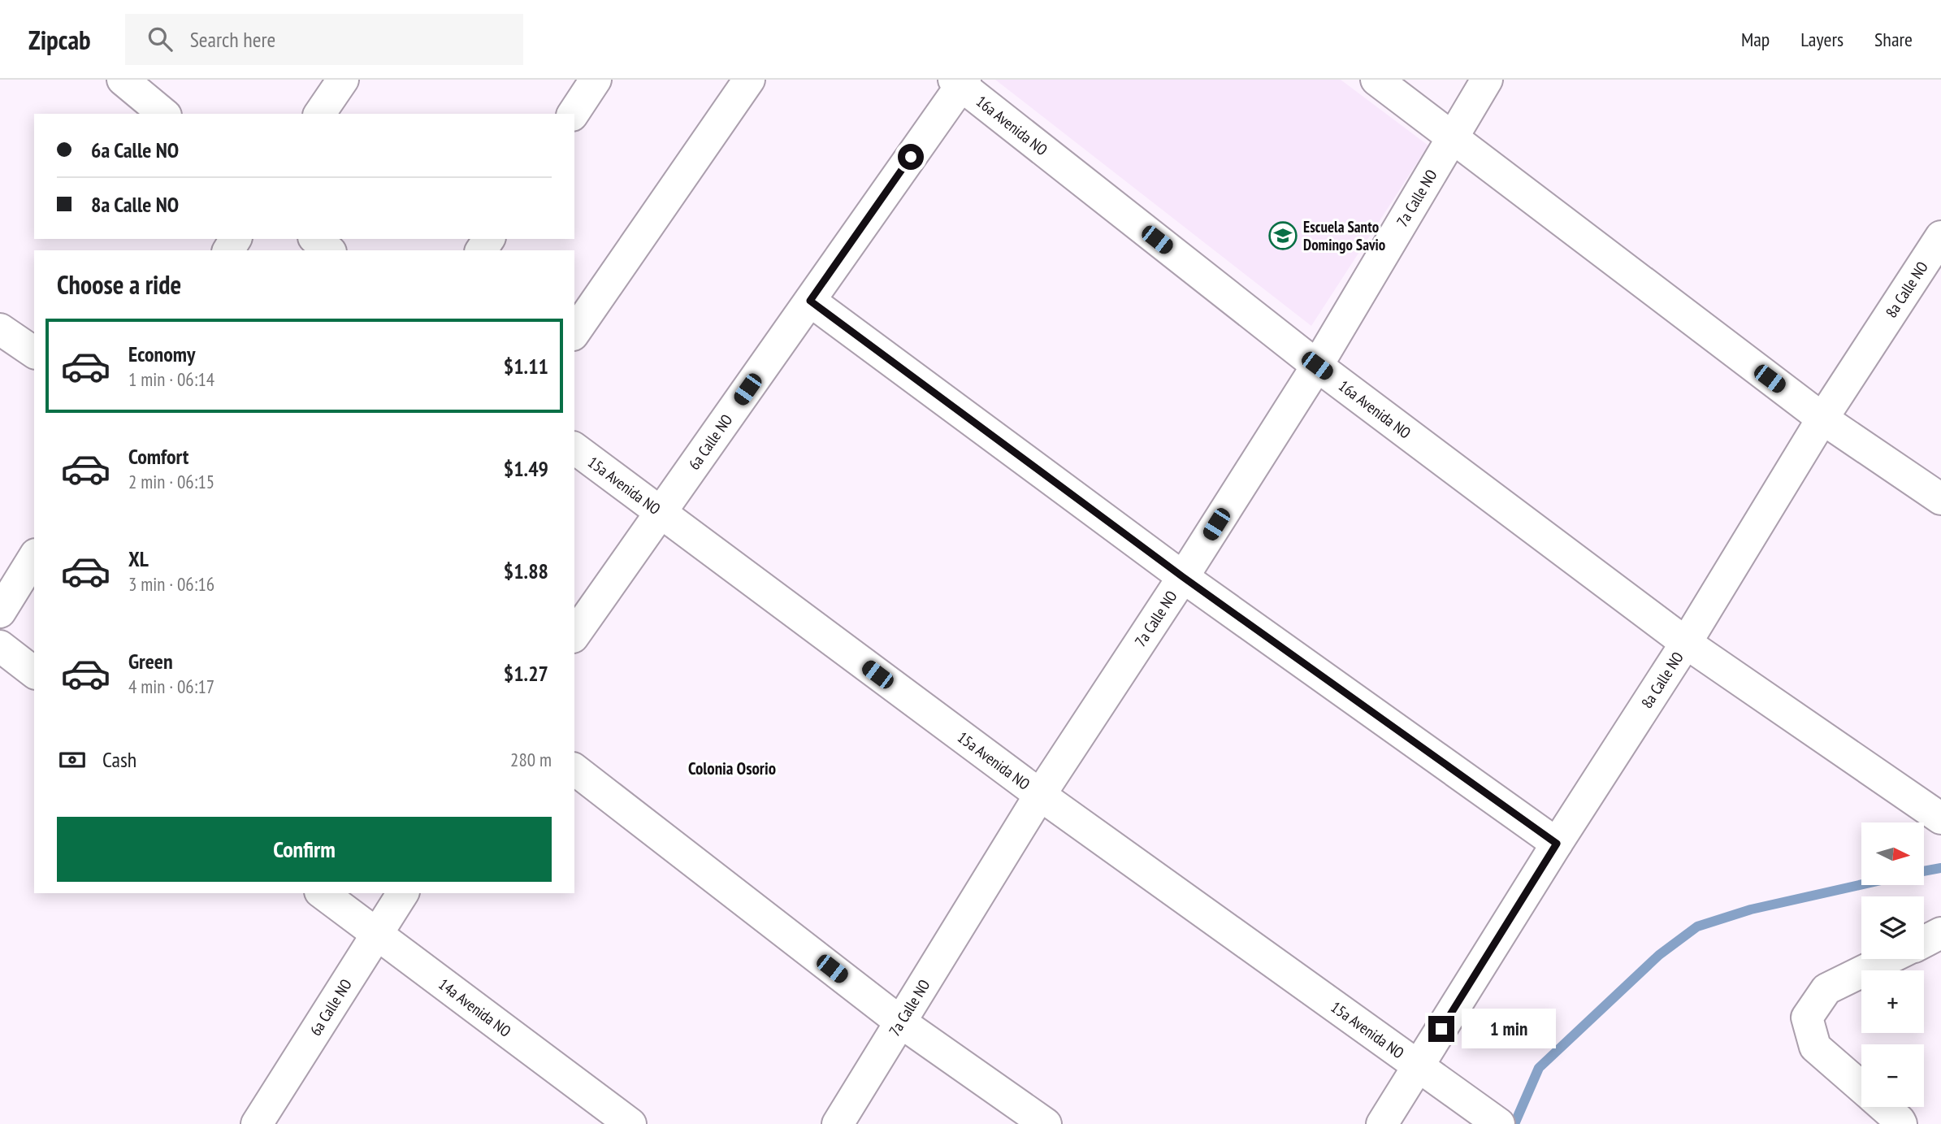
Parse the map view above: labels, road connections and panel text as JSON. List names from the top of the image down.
{
  "streets": {
    "street": [
      "16a Avenida NO",
      "7a Calle NO",
      "8a Calle NO",
      "6a Calle NO",
      "15a Avenida NO",
      "14a Avenida NO"
    ]
  },
  "crossings": [
    ["16a Avenida NO", "7a Calle NO"],
    ["16a Avenida NO", "8a Calle NO"],
    ["16a Avenida NO", "6a Calle NO"],
    ["7a Calle NO", "15a Avenida NO"],
    ["8a Calle NO", "15a Avenida NO"],
    ["6a Calle NO", "15a Avenida NO"],
    ["6a Calle NO", "14a Avenida NO"]
  ],
  "districts": ["Colonia Osorio"],
  "places": {
    "school or university": ["Escuela Santo Domingo Savio"]
  },
  "north": "right",
  "page": {
    "header": "Zipcab",
    "search": "Search here",
    "nav": ["Map", "Layers", "Share"],
    "banner": ["6a Calle NO", "8a Calle NO"],
    "heading": "Choose a ride",
    "list": [
      {
        "name": "Economy",
        "note": "1 min · 06:14",
        "value": "$1.11"
      },
      {
        "name": "Comfort",
        "note": "2 min · 06:15",
        "value": "$1.49"
      },
      {
        "name": "XL",
        "note": "3 min · 06:16",
        "value": "$1.88"
      },
      {
        "name": "Green",
        "note": "4 min · 06:17",
        "value": "$1.27"
      }
    ],
    "pay": ["Cash", "280 m"],
    "buttons": "Confirm",
    "map_buttons": ["+", "−"],
    "bubble": "1 min"
  }
}
